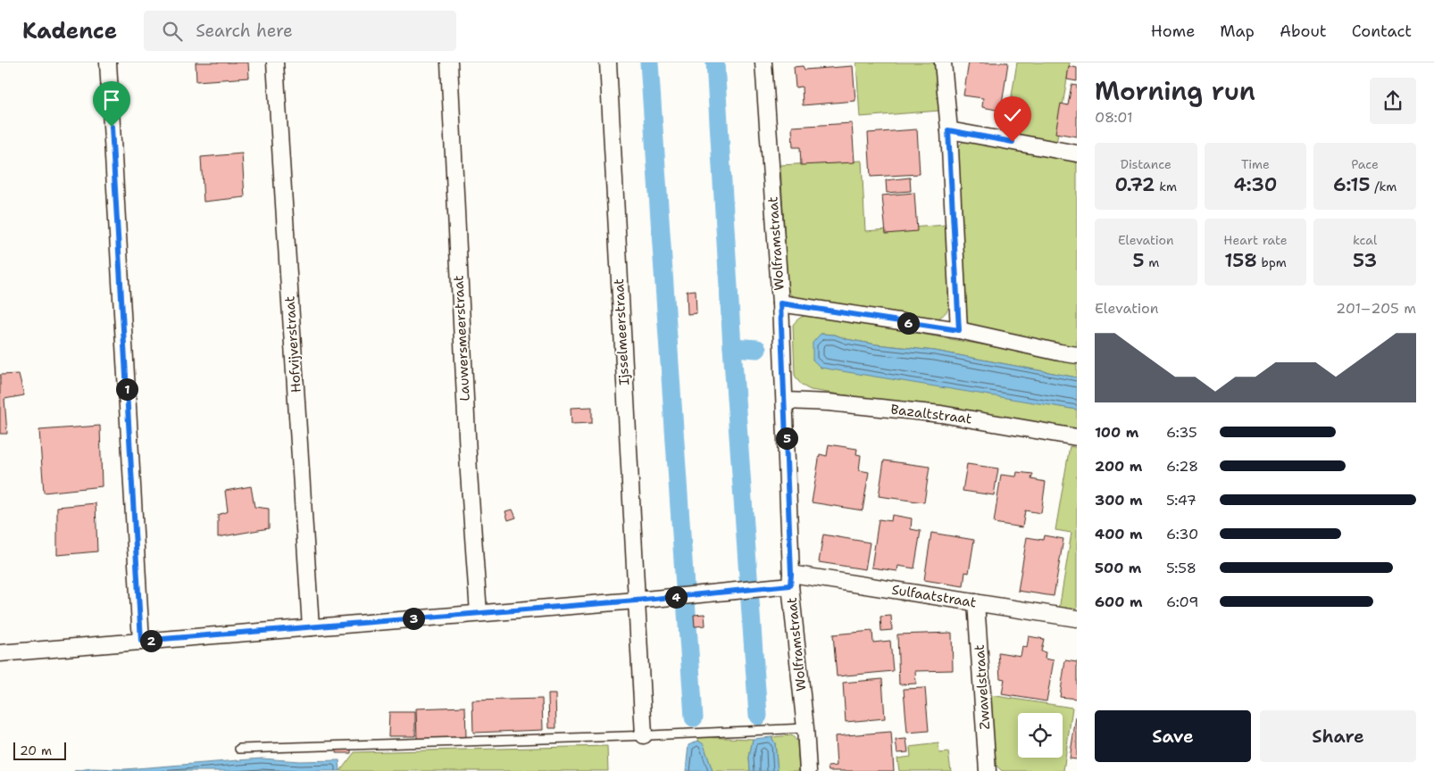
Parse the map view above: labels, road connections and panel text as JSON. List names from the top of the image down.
{
  "streets": {
    "street": [
      "Wolframstraat",
      "Ijsselmeerstraat",
      "Lauwersmeerstraat",
      "Hofvijverstraat",
      "Bazaltstraat",
      "Sulfaatstraat",
      "Zwavelstraat"
    ]
  },
  "crossings": [
    ["Wolframstraat", "Bazaltstraat"],
    ["Wolframstraat", "Sulfaatstraat"],
    ["Ijsselmeerstraat", "Sulfaatstraat"],
    ["Lauwersmeerstraat", "Sulfaatstraat"],
    ["Hofvijverstraat", "Sulfaatstraat"],
    ["Sulfaatstraat", "Zwavelstraat"]
  ],
  "scale_bar": "20 m",
  "page": {
    "header": "Kadence",
    "search": "Search here",
    "nav": [
      "Home",
      "Map",
      "About",
      "Contact"
    ],
    "heading": ["Morning run", "08:01"],
    "stats": [
      ["Distance", "0.72 km"],
      ["Time", "4:30"],
      ["Pace", "6:15 /km"],
      ["Elevation", "5 m"],
      ["Heart rate", "158 bpm"],
      ["kcal", "53"]
    ],
    "chart": ["Elevation", "201–205 m"],
    "pins": [
      "6",
      "1",
      "5",
      "4",
      "3",
      "2"
    ],
    "list": [
      {
        "name": "100 m",
        "note": "6:35"
      },
      {
        "name": "200 m",
        "note": "6:28"
      },
      {
        "name": "300 m",
        "note": "5:47"
      },
      {
        "name": "400 m",
        "note": "6:30"
      },
      {
        "name": "500 m",
        "note": "5:58"
      },
      {
        "name": "600 m",
        "note": "6:09"
      }
    ],
    "buttons": ["Save", "Share"],
    "scale": "20 m"
  }
}
